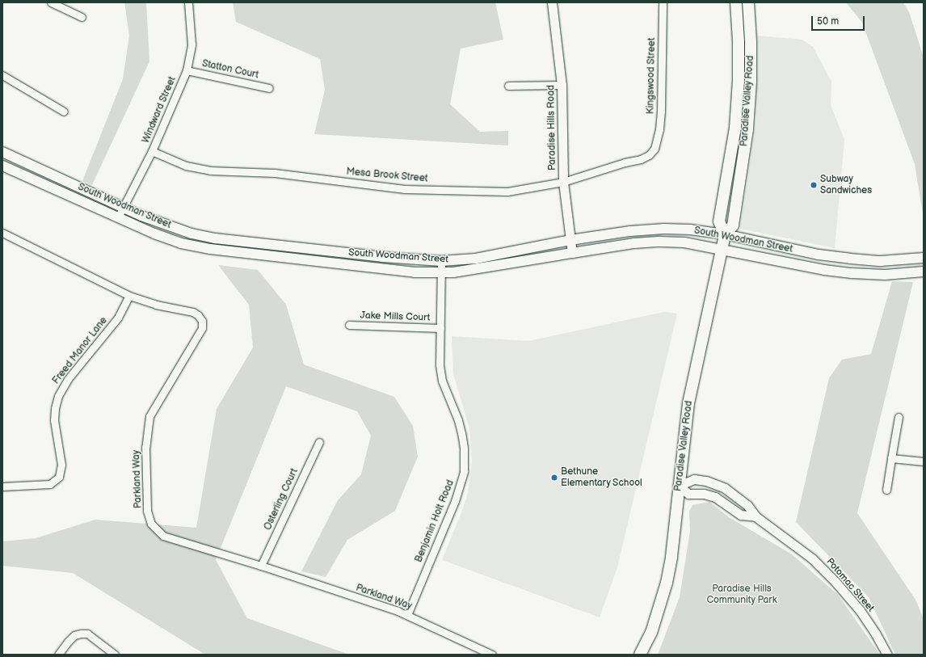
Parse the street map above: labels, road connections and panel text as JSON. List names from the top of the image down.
{
  "streets": {
    "main road": ["Paradise Valley Road", "South Woodman Street"],
    "street": [
      "Statton Court",
      "Kingswood Street",
      "Windward Street",
      "Paradise Hills Road",
      "Mesa Brook Street",
      "Jake Mills Court",
      "Freed Manor Lane",
      "Parkland Way",
      "Osterling Court",
      "Benjamin Holt Road",
      "Potomac Street"
    ]
  },
  "crossings": [
    ["Statton Court", "Windward Street"],
    ["Kingswood Street", "Mesa Brook Street"],
    ["Paradise Valley Road", "South Woodman Street"],
    ["Paradise Valley Road", "Potomac Street"],
    ["Windward Street", "Mesa Brook Street"],
    ["Windward Street", "South Woodman Street"],
    ["Paradise Hills Road", "Mesa Brook Street"],
    ["Paradise Hills Road", "South Woodman Street"],
    ["South Woodman Street", "Benjamin Holt Road"],
    ["Jake Mills Court", "Benjamin Holt Road"],
    ["Freed Manor Lane", "Parkland Way"],
    ["Parkland Way", "Osterling Court"],
    ["Parkland Way", "Benjamin Holt Road"]
  ],
  "parks": ["Paradise Hills Community Park"],
  "places": ["Subway Sandwiches", "Bethune Elementary School"],
  "scale_bar": "50 m"
}
